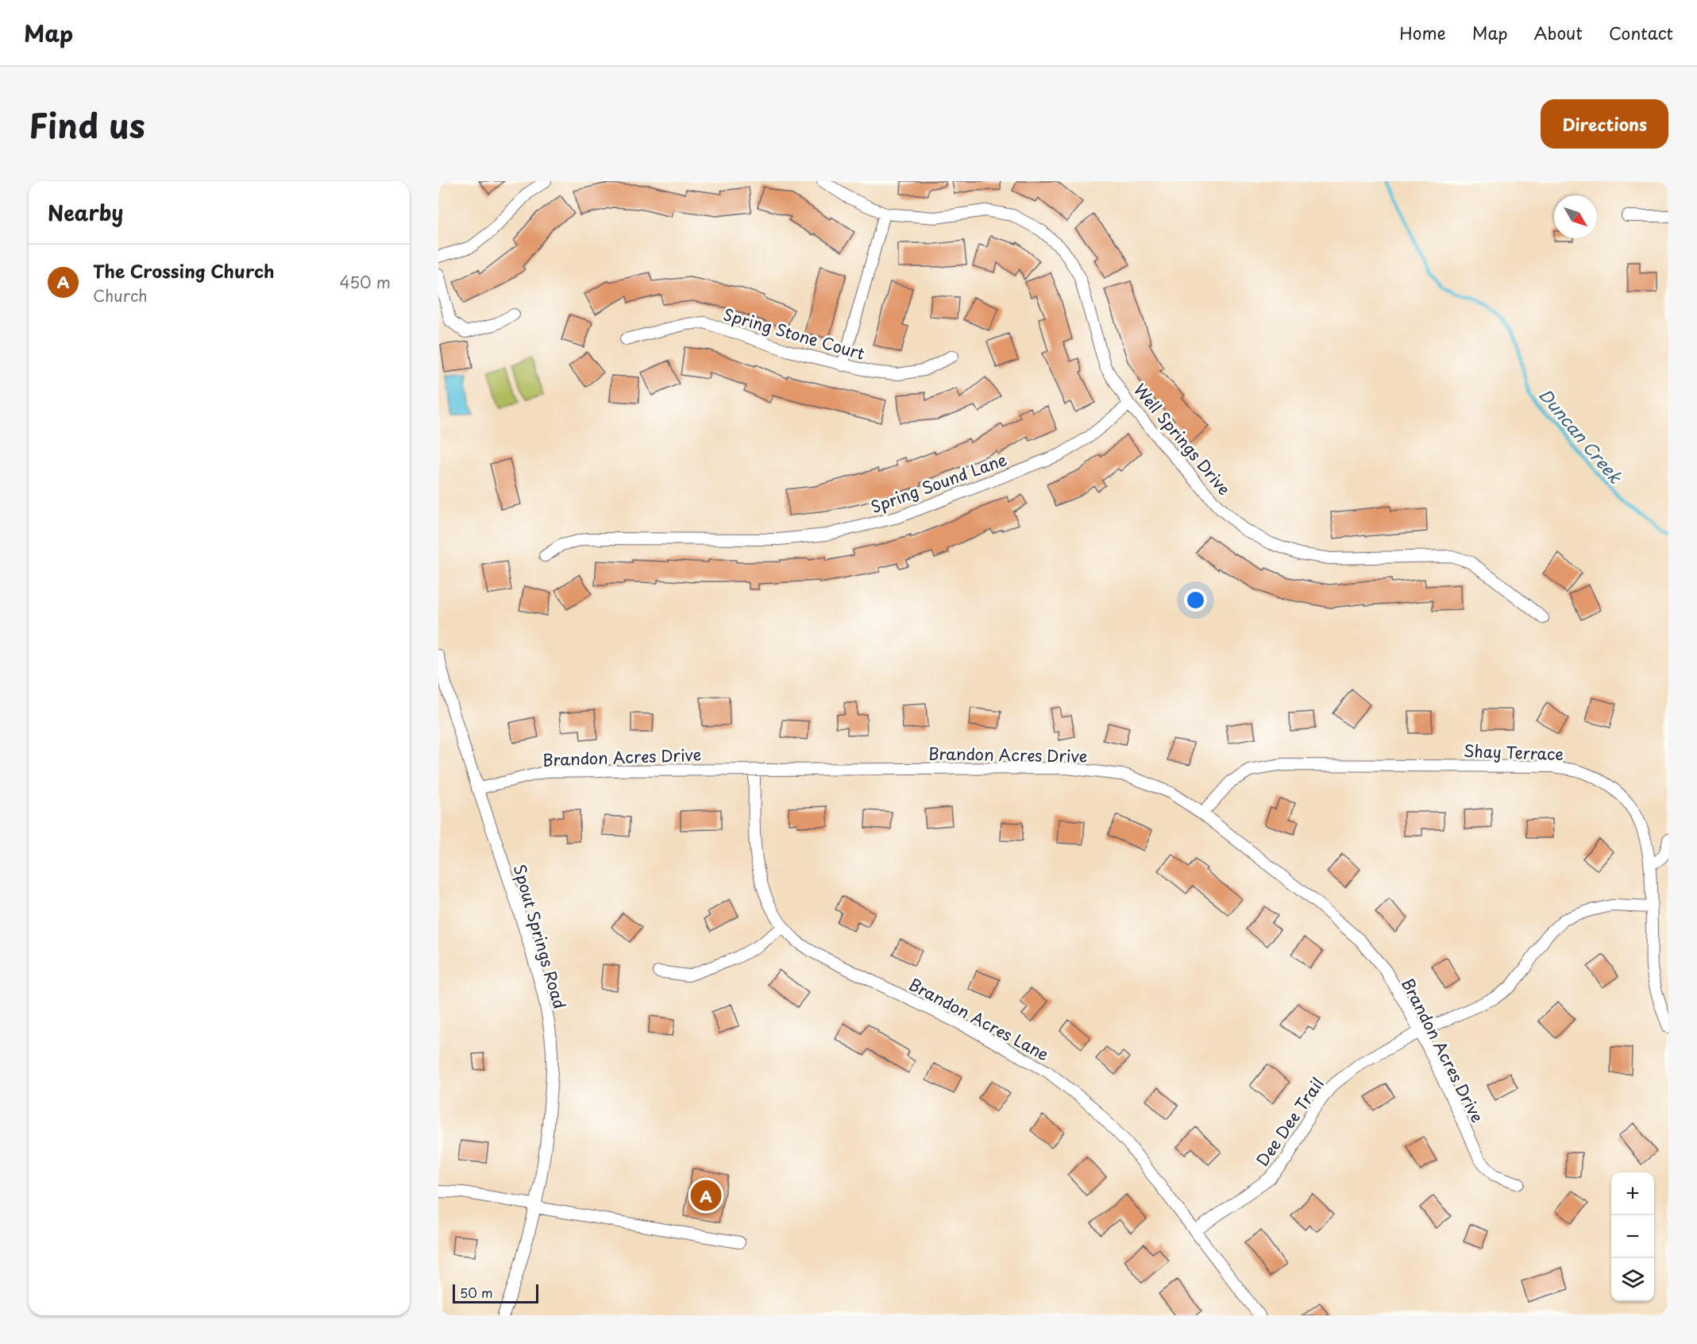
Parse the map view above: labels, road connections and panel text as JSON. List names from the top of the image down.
{
  "streets": {
    "street": [
      "Spring Stone Court",
      "Well Springs Drive",
      "Spring Sound Lane",
      "Shay Terrace",
      "Brandon Acres Drive",
      "Spout Springs Road",
      "Brandon Acres Lane",
      "Dee Dee Trail"
    ]
  },
  "crossings": [
    ["Well Springs Drive", "Spring Sound Lane"],
    ["Shay Terrace", "Brandon Acres Drive"],
    ["Shay Terrace", "Dee Dee Trail"],
    ["Brandon Acres Drive", "Spout Springs Road"],
    ["Brandon Acres Drive", "Brandon Acres Lane"],
    ["Brandon Acres Drive", "Dee Dee Trail"],
    ["Brandon Acres Lane", "Dee Dee Trail"]
  ],
  "water": ["Duncan Creek"],
  "scale_bar": "50 m",
  "north": "bottom right",
  "page": {
    "header": "Map",
    "nav": [
      "Home",
      "Map",
      "About",
      "Contact"
    ],
    "title": "Find us",
    "buttons": "Directions",
    "heading": "Nearby",
    "list": [
      {
        "mark": "A",
        "name": "The Crossing Church",
        "note": "Church",
        "value": "450 m"
      }
    ],
    "map_buttons": ["+", "−"],
    "pins": "A",
    "scale": "50 m"
  }
}
